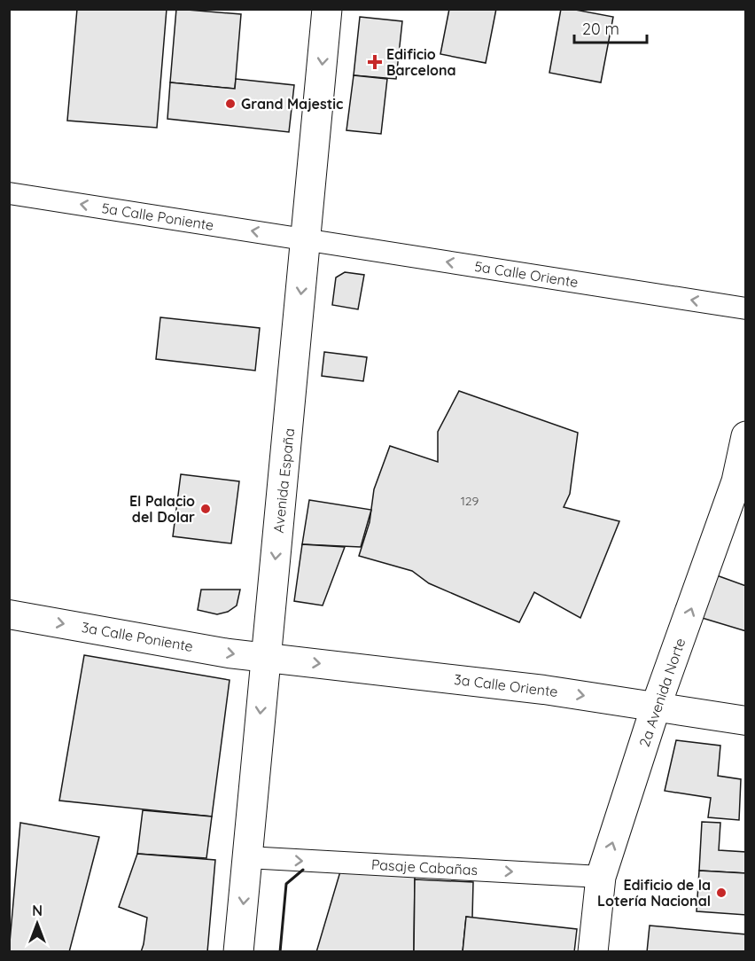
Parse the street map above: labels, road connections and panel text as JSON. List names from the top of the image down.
{
  "streets": {
    "main road": ["Avenida España", "2a Avenida Norte"],
    "street": [
      "5a Calle Poniente",
      "5a Calle Oriente",
      "3a Calle Poniente",
      "3a Calle Oriente",
      "Pasaje Cabañas"
    ]
  },
  "crossings": [
    ["5a Calle Poniente", "5a Calle Oriente"],
    ["5a Calle Poniente", "Avenida España"],
    ["5a Calle Oriente", "Avenida España"],
    ["Avenida España", "3a Calle Poniente"],
    ["Avenida España", "3a Calle Oriente"],
    ["Avenida España", "Pasaje Cabañas"],
    ["3a Calle Poniente", "3a Calle Oriente"],
    ["3a Calle Oriente", "2a Avenida Norte"],
    ["2a Avenida Norte", "Pasaje Cabañas"]
  ],
  "one_way": [
    "5a Calle Poniente",
    "5a Calle Oriente",
    "Avenida España",
    "3a Calle Poniente",
    "3a Calle Oriente",
    "2a Avenida Norte",
    "Pasaje Cabañas"
  ],
  "places": {
    "health": ["Edificio Barcelona"],
    "other": ["Grand Majestic", "El Palacio del Dolar", "Edificio de la Lotería Nacional"]
  },
  "house_numbers": ["129"],
  "scale_bar": "20 m",
  "north": "top"
}
